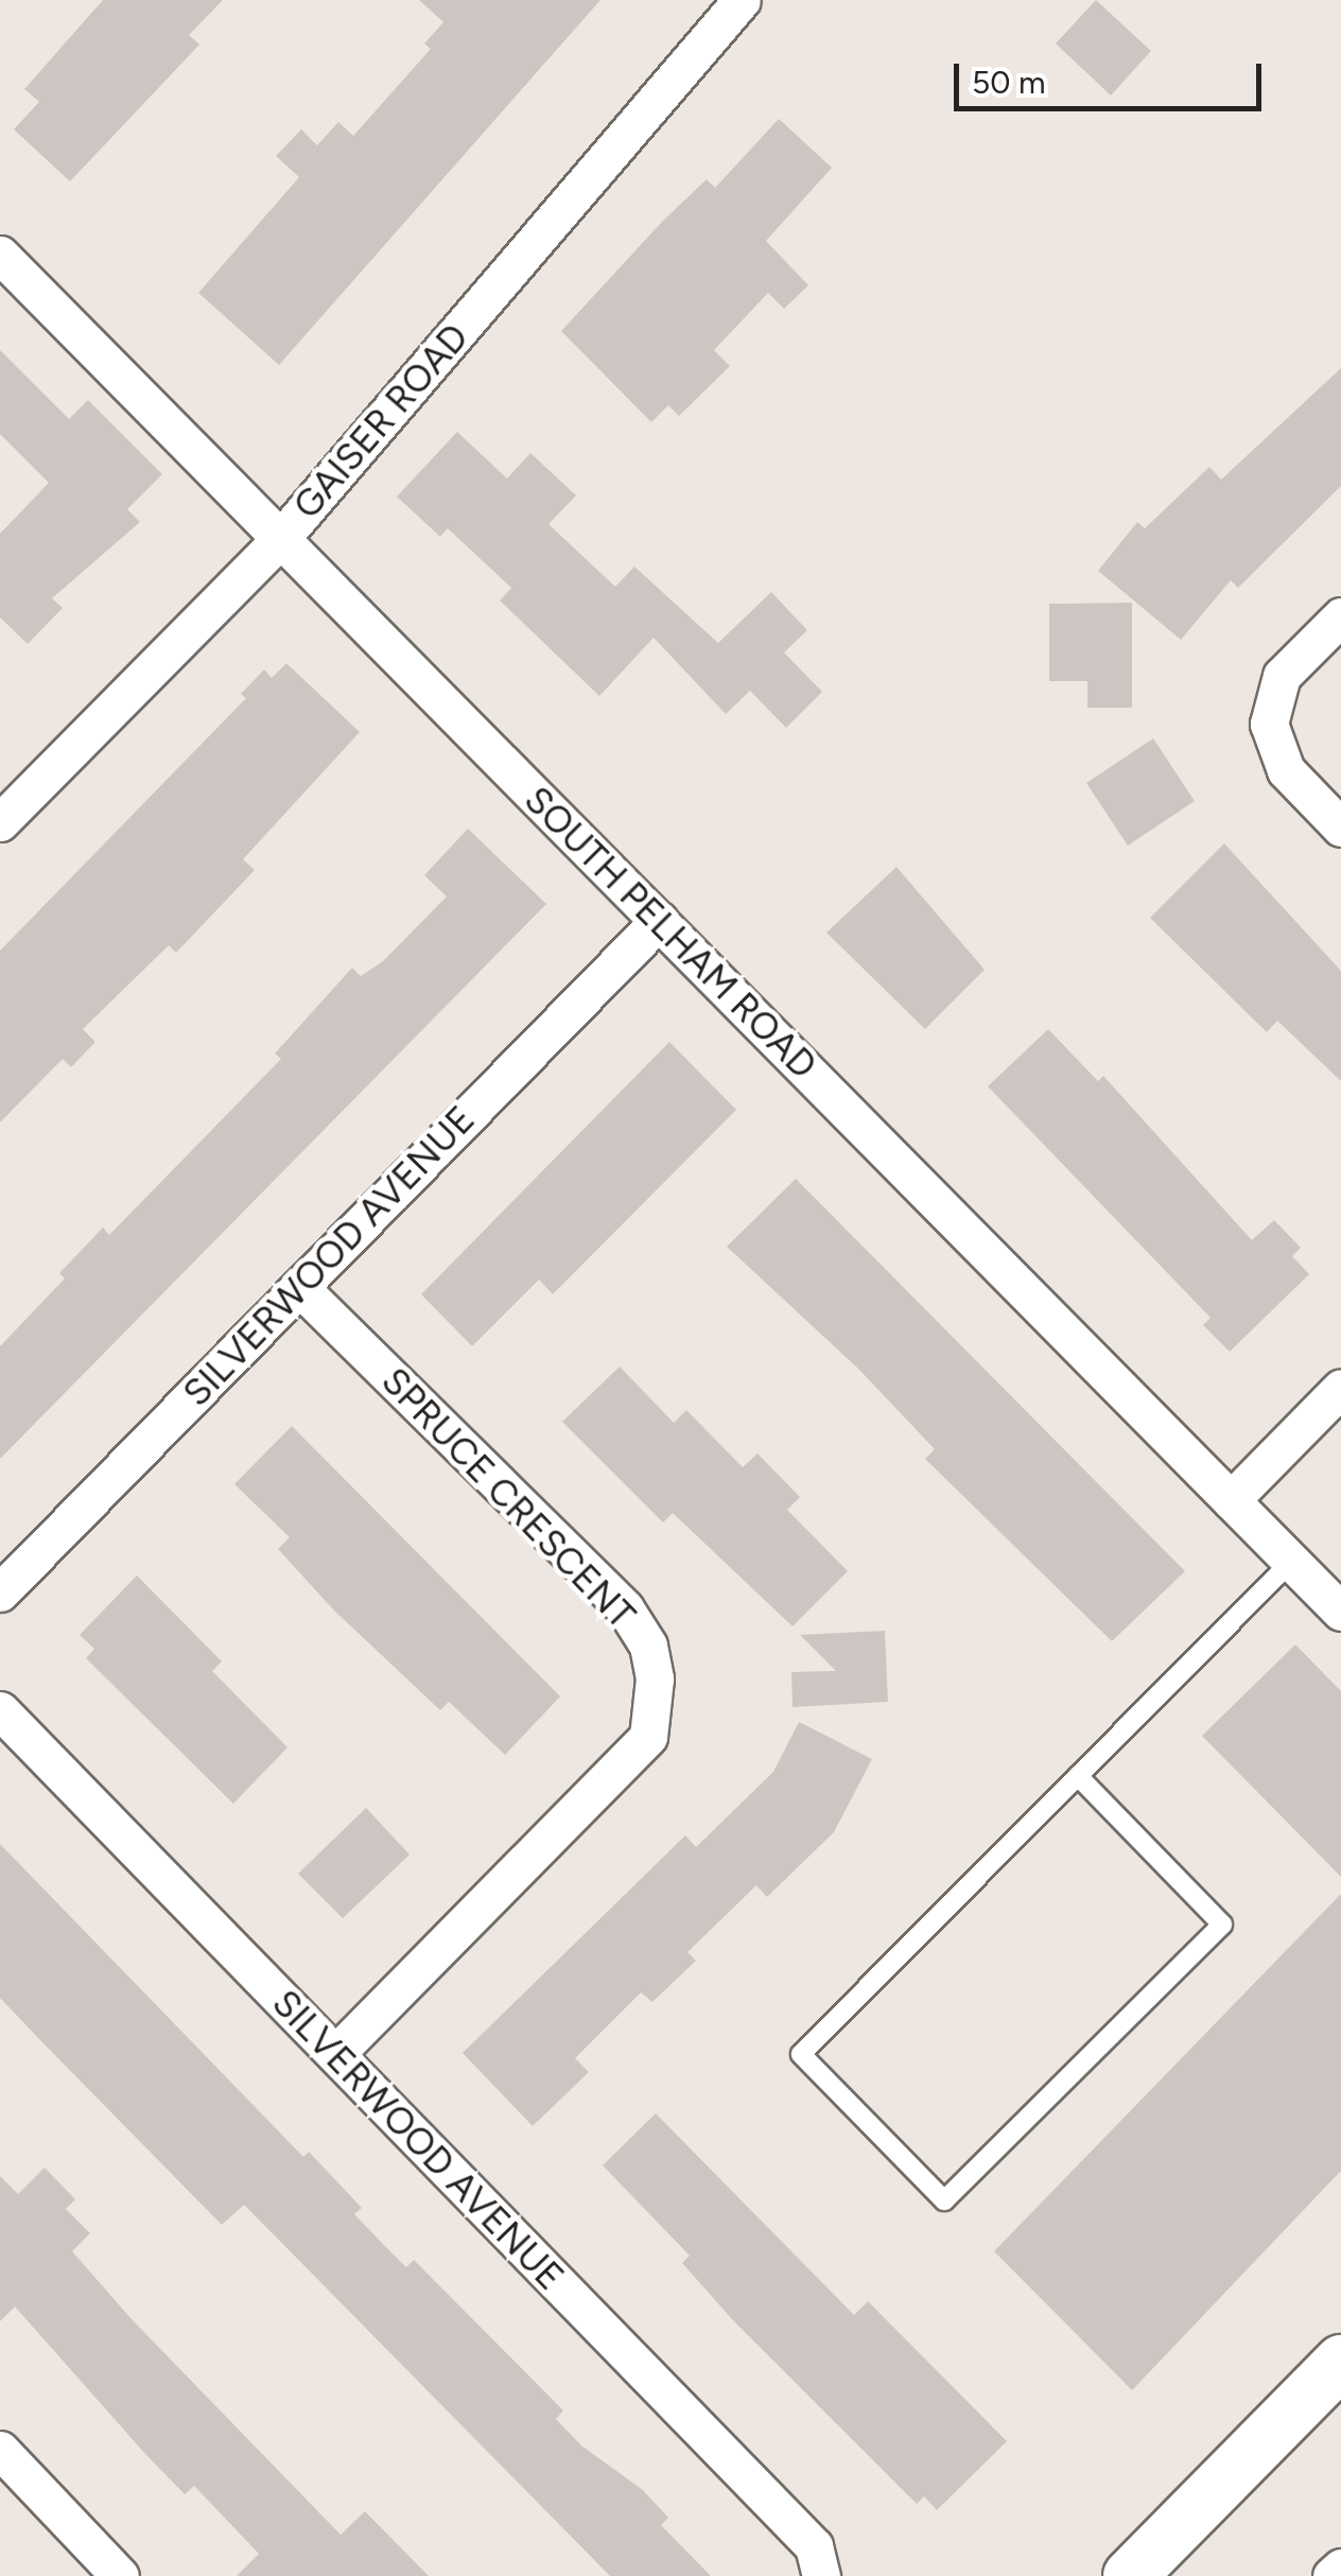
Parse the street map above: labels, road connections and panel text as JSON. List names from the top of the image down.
{
  "streets": {
    "street": [
      "GAISER ROAD",
      "SOUTH PELHAM ROAD",
      "SILVERWOOD AVENUE",
      "SPRUCE CRESCENT"
    ]
  },
  "crossings": [
    ["GAISER ROAD", "SOUTH PELHAM ROAD"],
    ["SOUTH PELHAM ROAD", "SILVERWOOD AVENUE"],
    ["SILVERWOOD AVENUE", "SPRUCE CRESCENT"]
  ],
  "scale_bar": "50 m"
}
